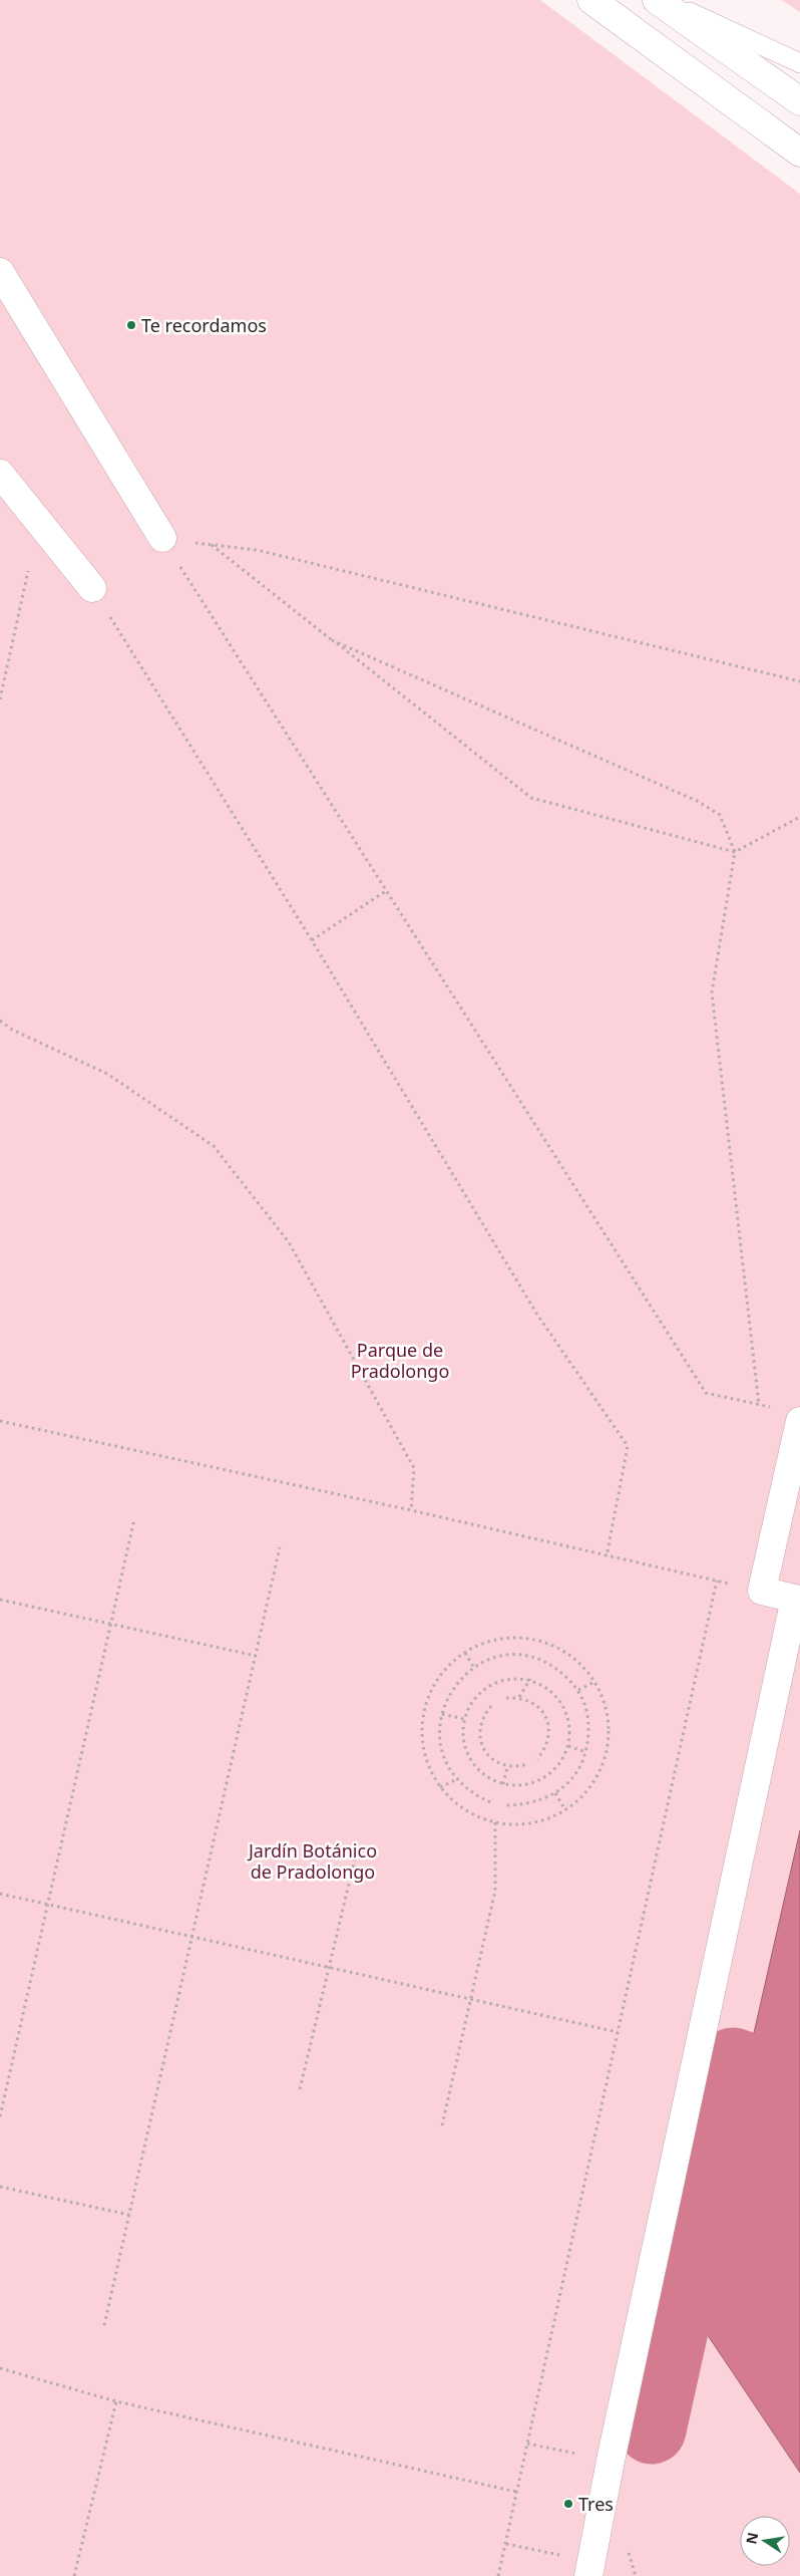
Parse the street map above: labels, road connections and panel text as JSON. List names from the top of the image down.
{
  "parks": ["Parque de Pradolongo", "Jardín Botánico de Pradolongo"],
  "places": ["Te recordamos", "Tres"],
  "north": "left"
}
